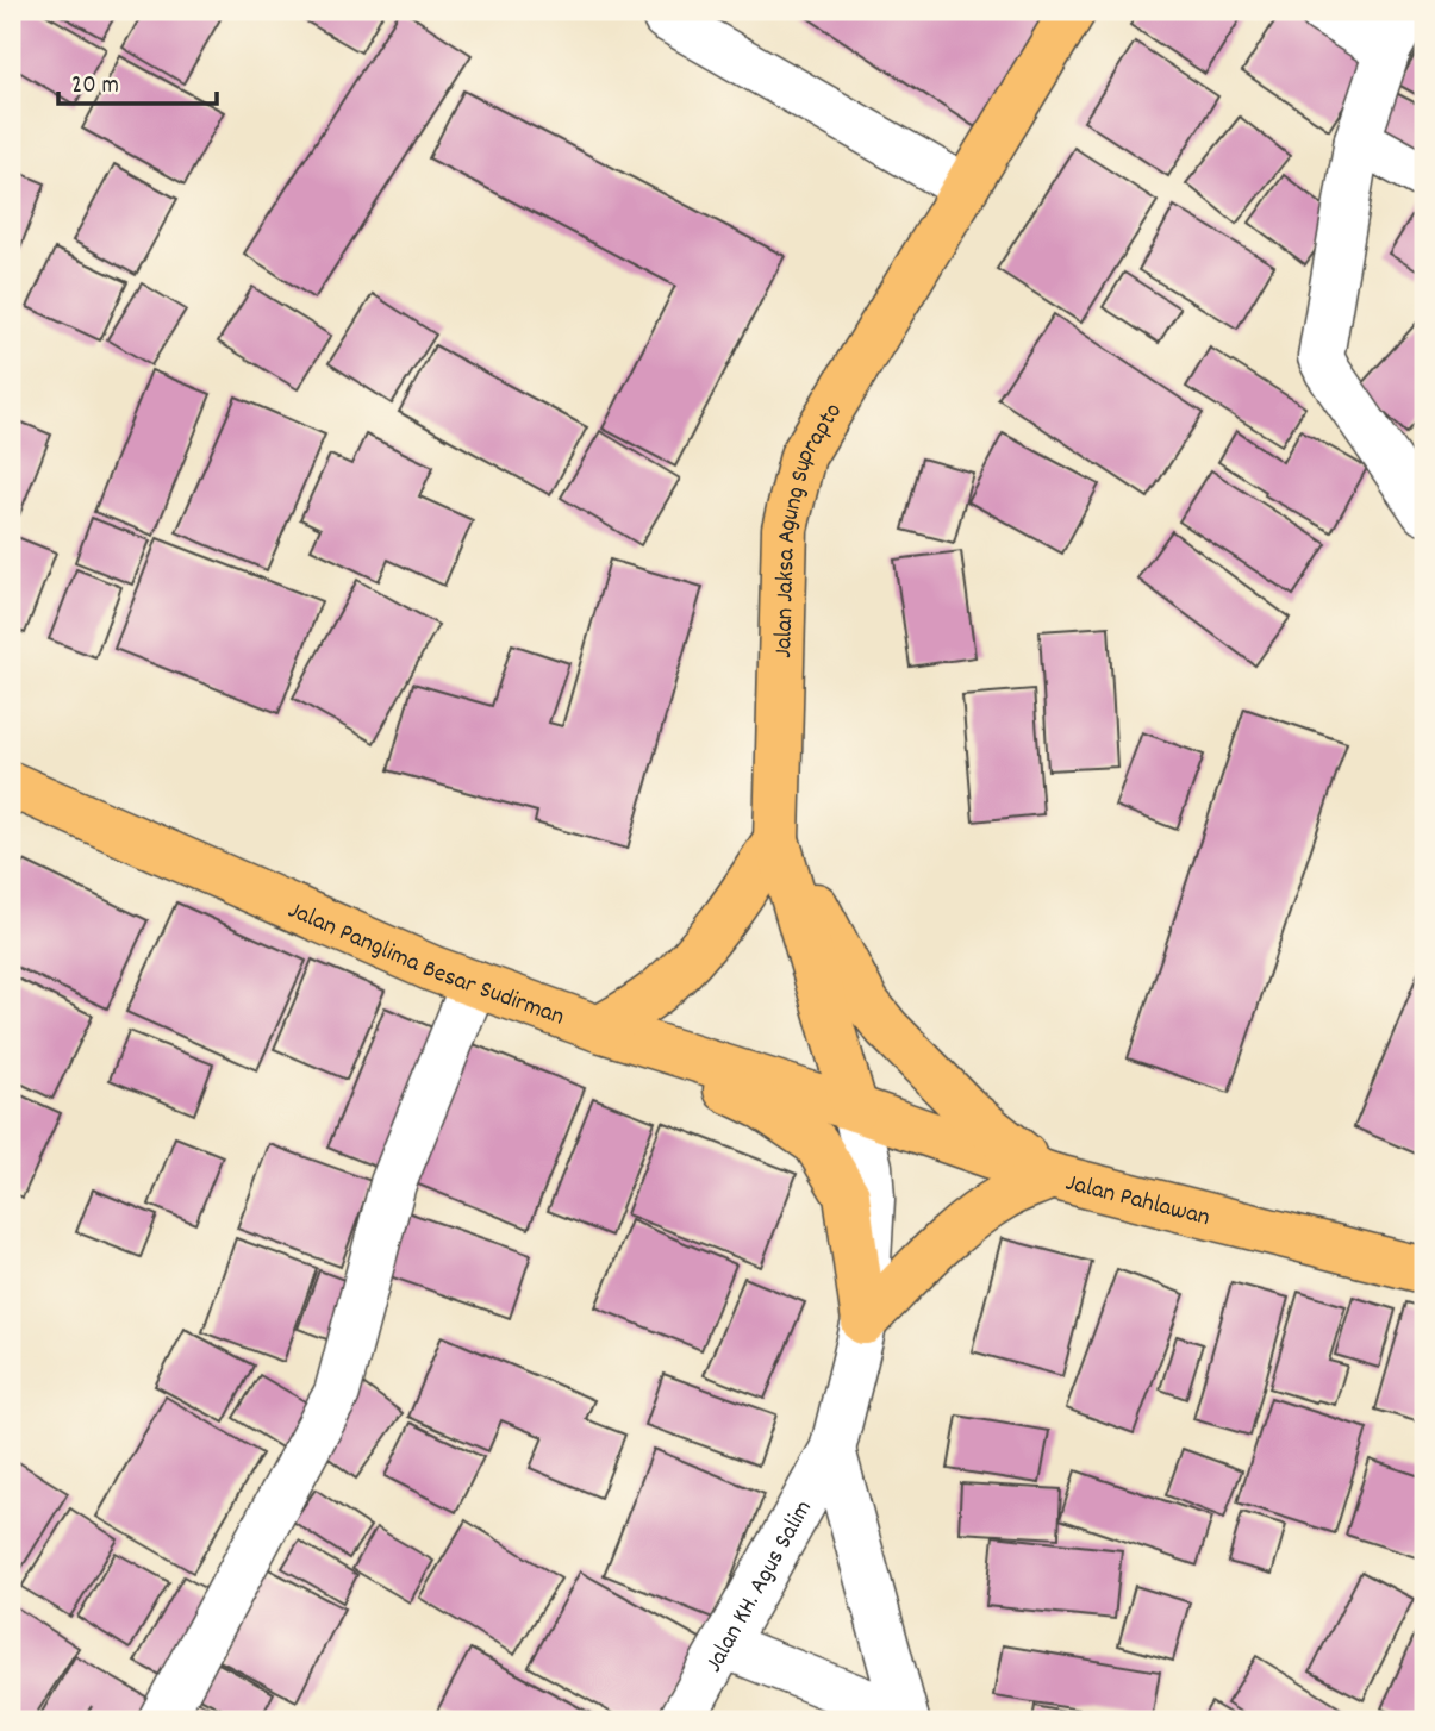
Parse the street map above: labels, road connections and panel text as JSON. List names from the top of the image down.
{
  "streets": {
    "main road": ["Jalan Jaksa Agung Suprapto", "Jalan Panglima Besar Sudirman", "Jalan Pahlawan"],
    "street": ["Jalan KH. Agus Salim"]
  },
  "crossings": [
    ["Jalan Jaksa Agung Suprapto", "Jalan Panglima Besar Sudirman"],
    ["Jalan Jaksa Agung Suprapto", "Jalan Pahlawan"],
    ["Jalan Panglima Besar Sudirman", "Jalan Pahlawan"]
  ],
  "scale_bar": "20 m"
}
